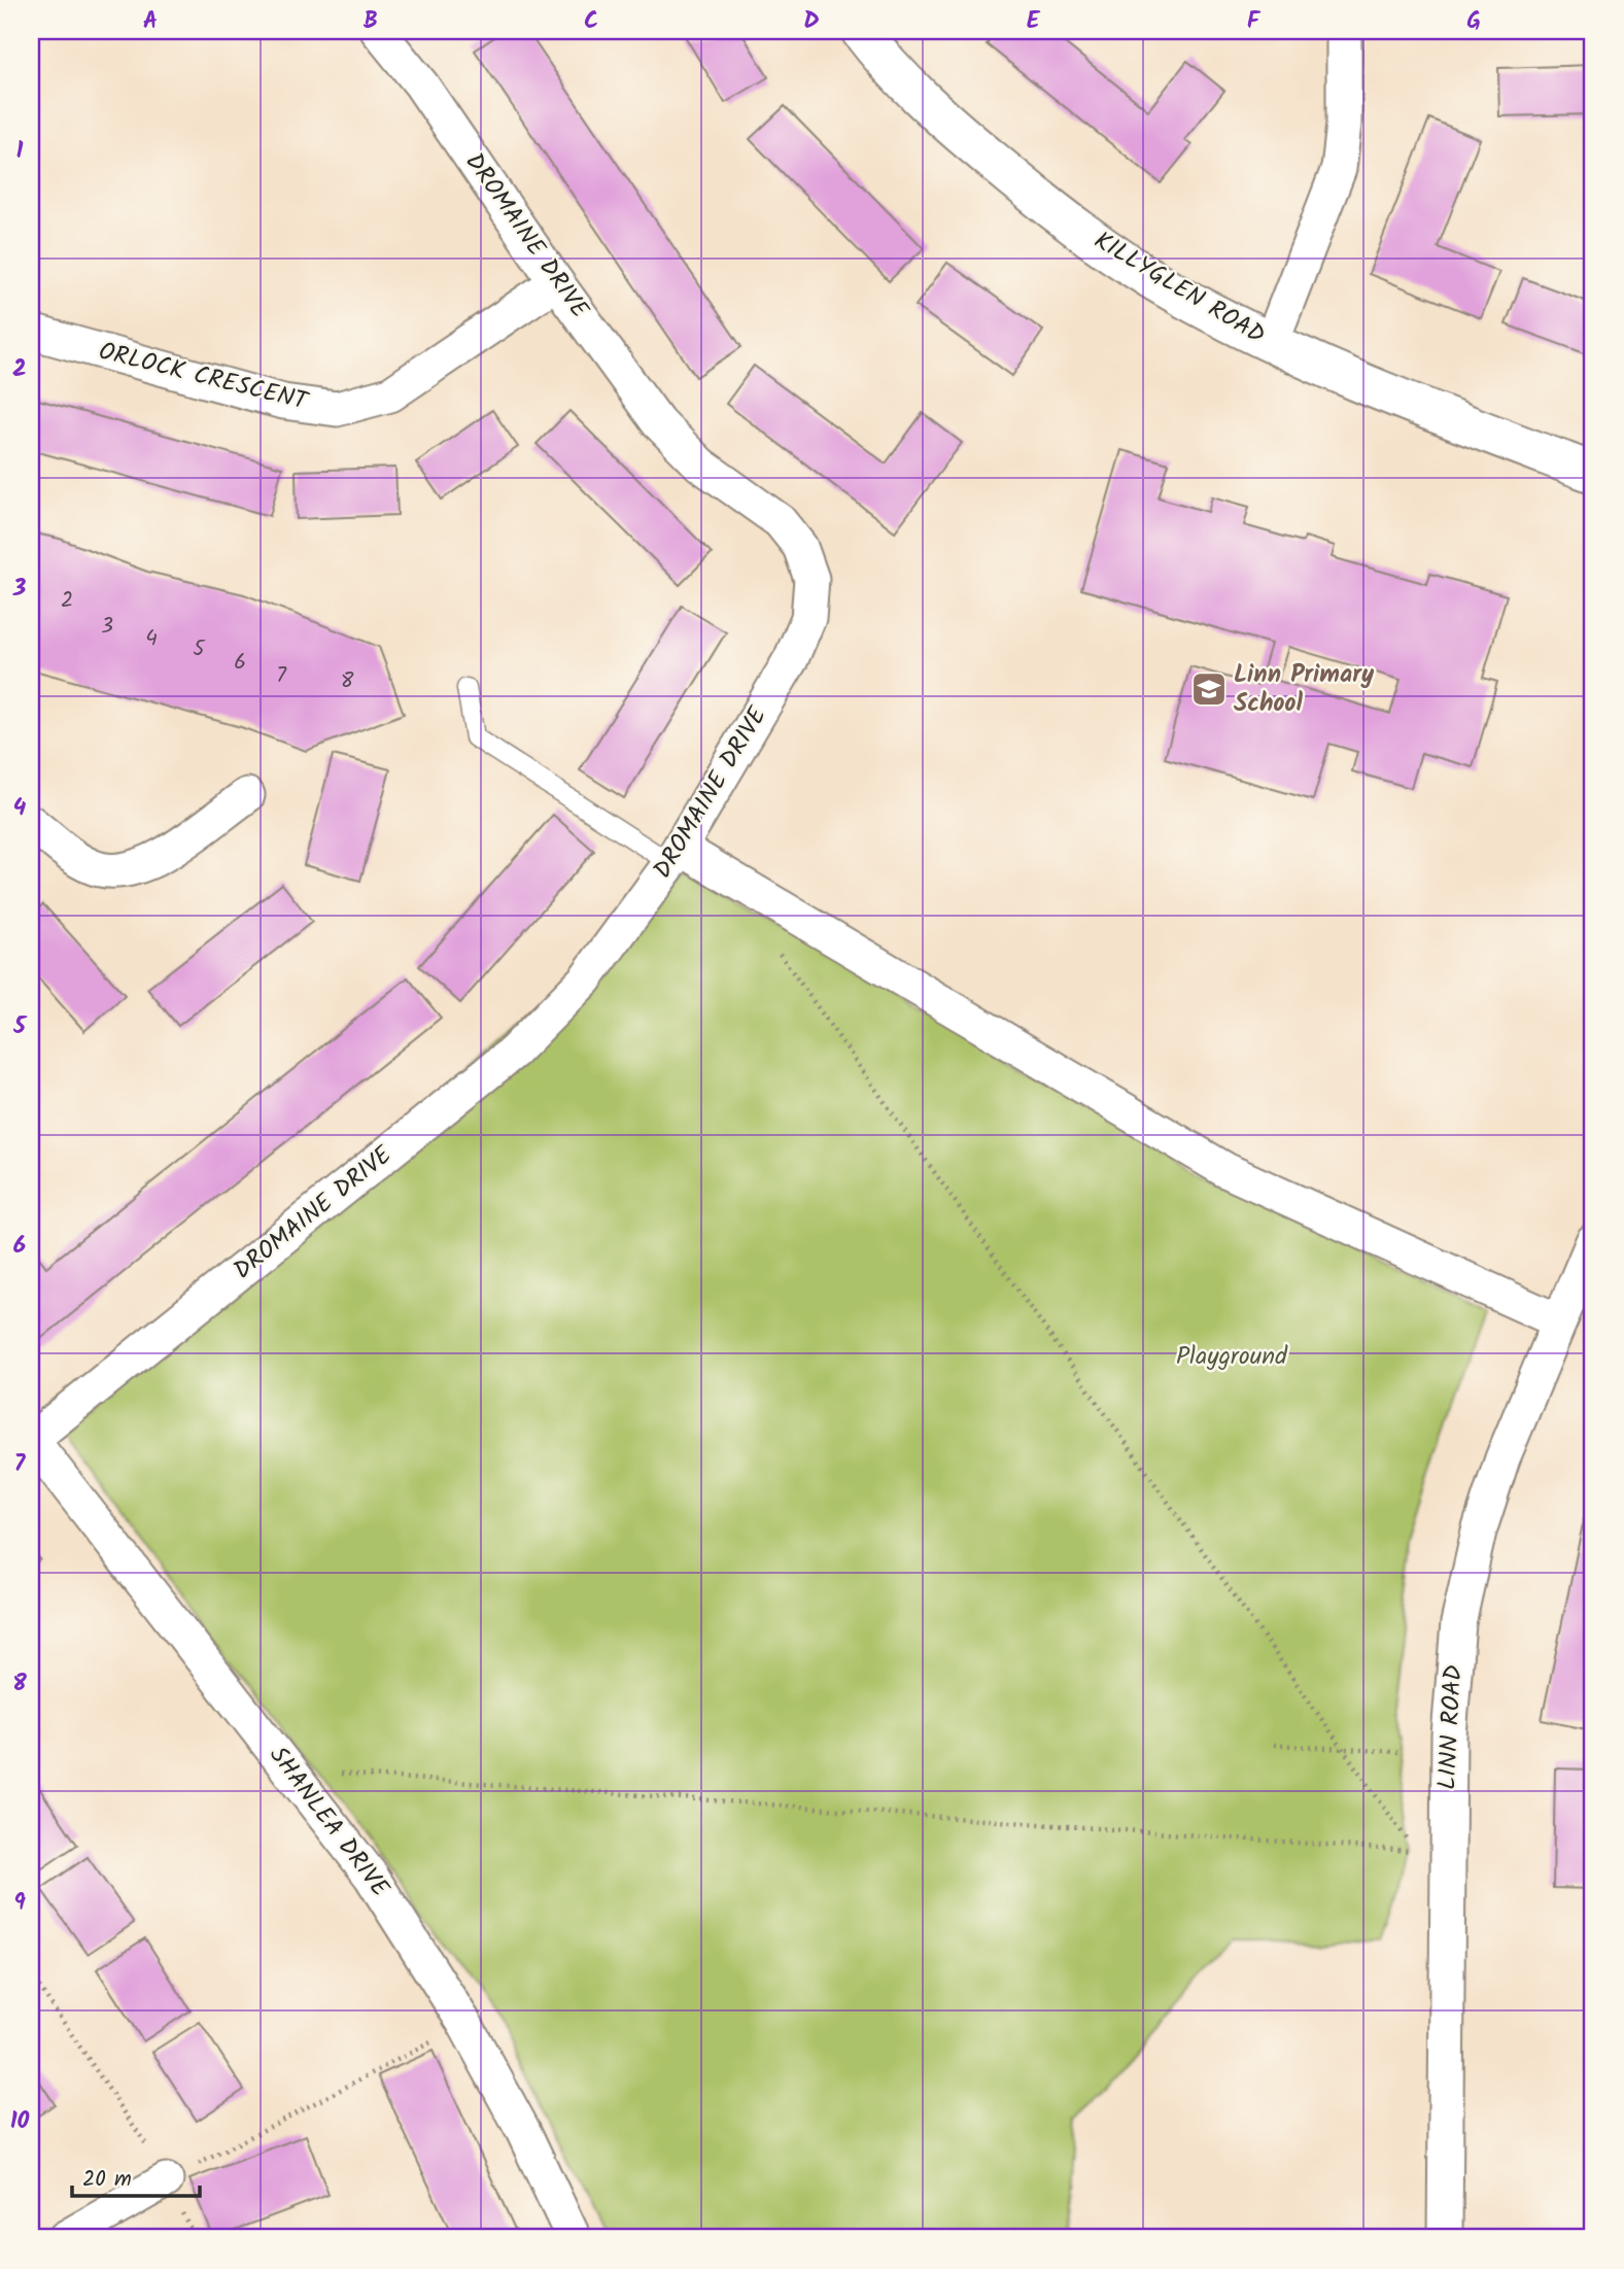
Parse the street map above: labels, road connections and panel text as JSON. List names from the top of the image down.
{
  "streets": {
    "street": [
      "DROMAINE DRIVE",
      "KILLYGLEN ROAD",
      "ORLOCK CRESCENT",
      "LINN ROAD",
      "SHANLEA DRIVE"
    ]
  },
  "crossings": [
    ["DROMAINE DRIVE", "ORLOCK CRESCENT"],
    ["DROMAINE DRIVE", "SHANLEA DRIVE"]
  ],
  "parks": ["Playground"],
  "places": {
    "school or university": ["Linn Primary School"]
  },
  "house_numbers": [
    "2",
    "3",
    "4",
    "5",
    "6",
    "7",
    "8"
  ],
  "scale_bar": "20 m",
  "grid": {
    "columns": [
      "A",
      "B",
      "C",
      "D",
      "E",
      "F",
      "G"
    ],
    "rows": [
      "1",
      "2",
      "3",
      "4",
      "5",
      "6",
      "7",
      "8",
      "9",
      "10"
    ]
  }
}
